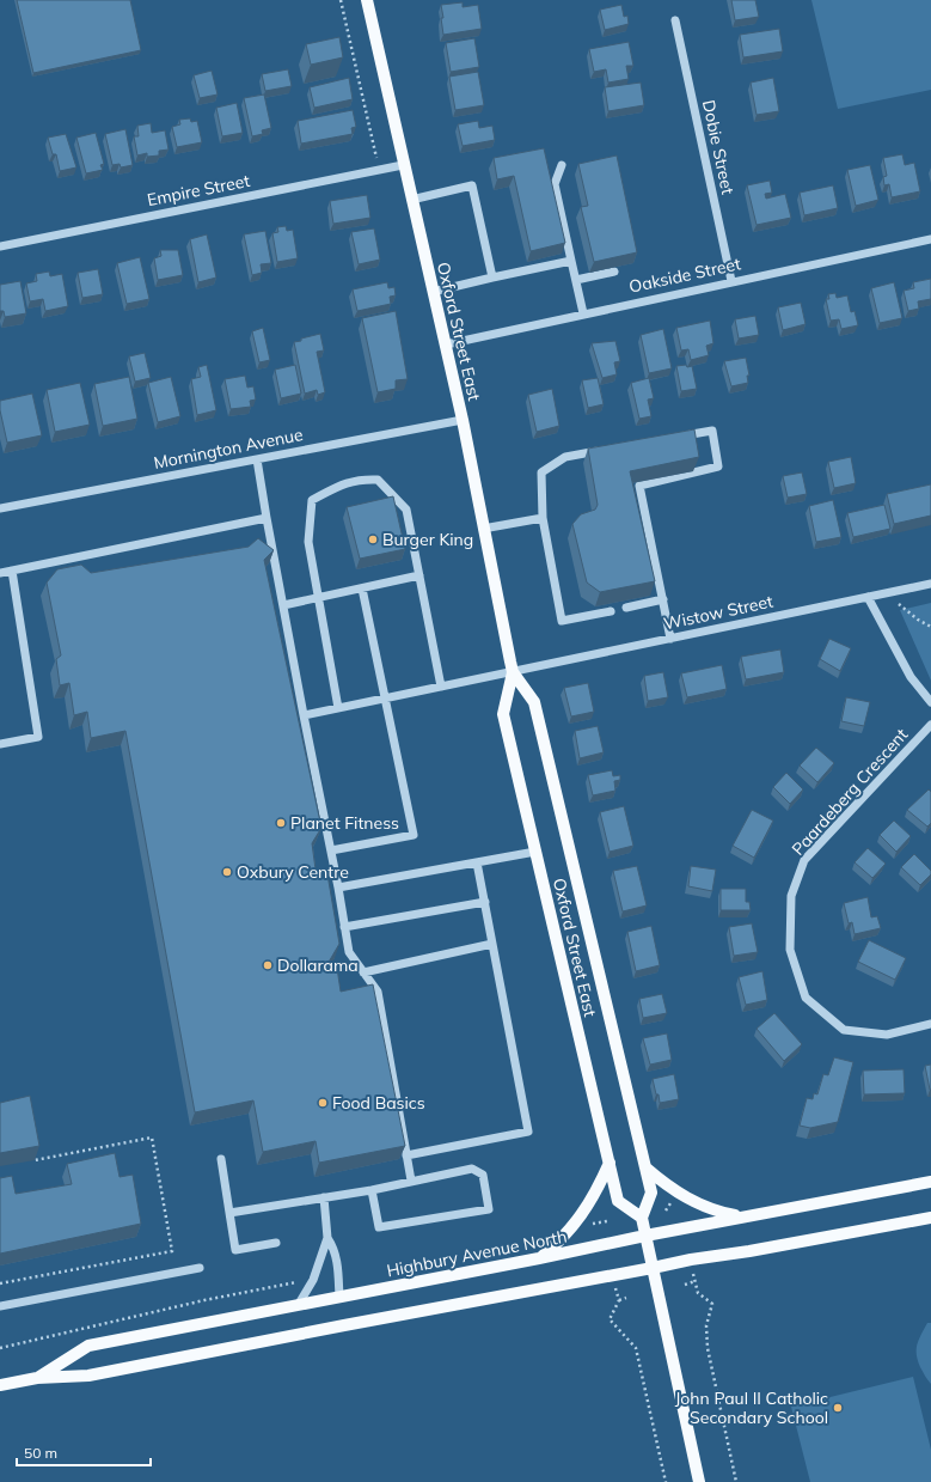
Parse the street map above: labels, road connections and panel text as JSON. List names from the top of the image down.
{
  "streets": {
    "main road": ["Oxford Street East", "Highbury Avenue North"],
    "street": [
      "Dobie Street",
      "Empire Street",
      "Oakside Street",
      "Mornington Avenue",
      "Wistow Street",
      "Paardeberg Crescent"
    ]
  },
  "crossings": [
    ["Dobie Street", "Oakside Street"],
    ["Empire Street", "Oxford Street East"],
    ["Oakside Street", "Oxford Street East"],
    ["Oxford Street East", "Mornington Avenue"],
    ["Oxford Street East", "Wistow Street"],
    ["Oxford Street East", "Highbury Avenue North"]
  ],
  "places": [
    "Burger King",
    "Planet Fitness",
    "Oxbury Centre",
    "Dollarama",
    "Food Basics",
    "John Paul II Catholic Secondary School"
  ],
  "scale_bar": "50 m"
}
